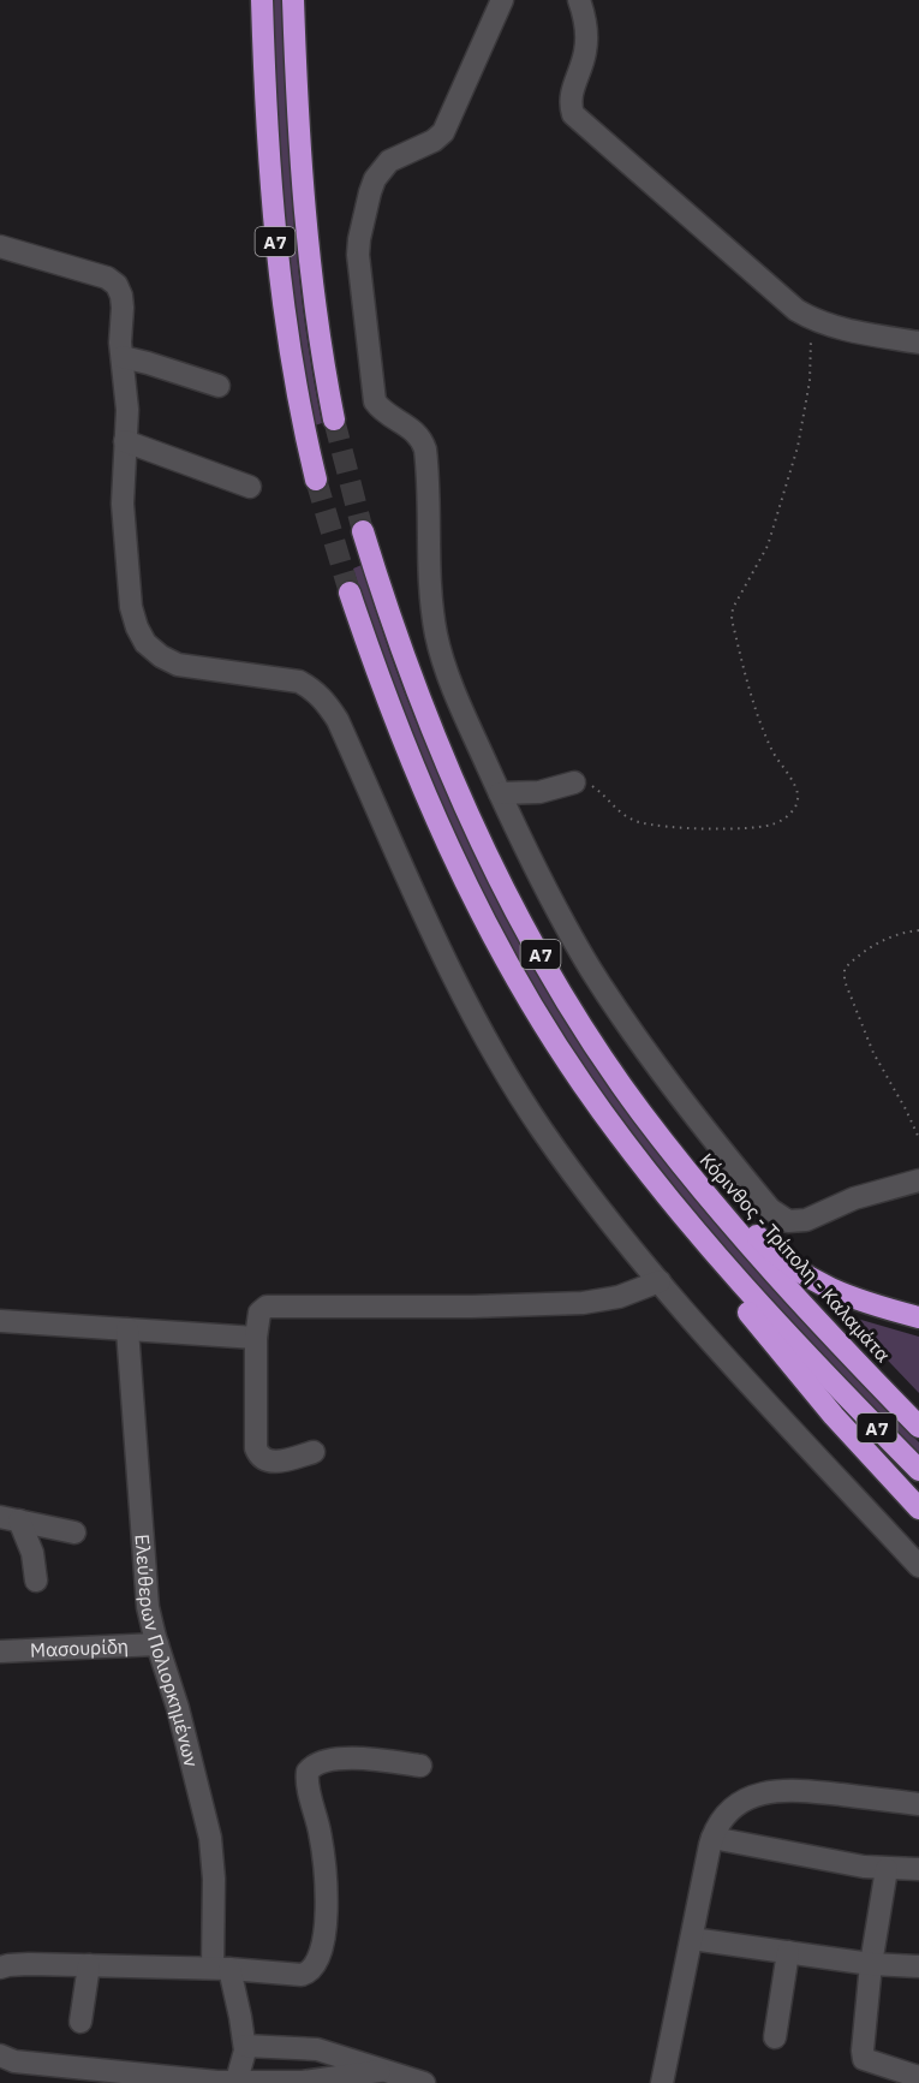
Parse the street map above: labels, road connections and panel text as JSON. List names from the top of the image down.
{
  "streets": {
    "highway": ["Α7", "Κόρινθος - Τρίπολη - Καλαμάτα"],
    "street": ["Μασουρίδη", "Ελεύθερων Πολιορκημένων"]
  },
  "crossings": [
    ["Μασουρίδη", "Ελεύθερων Πολιορκημένων"]
  ]
}
